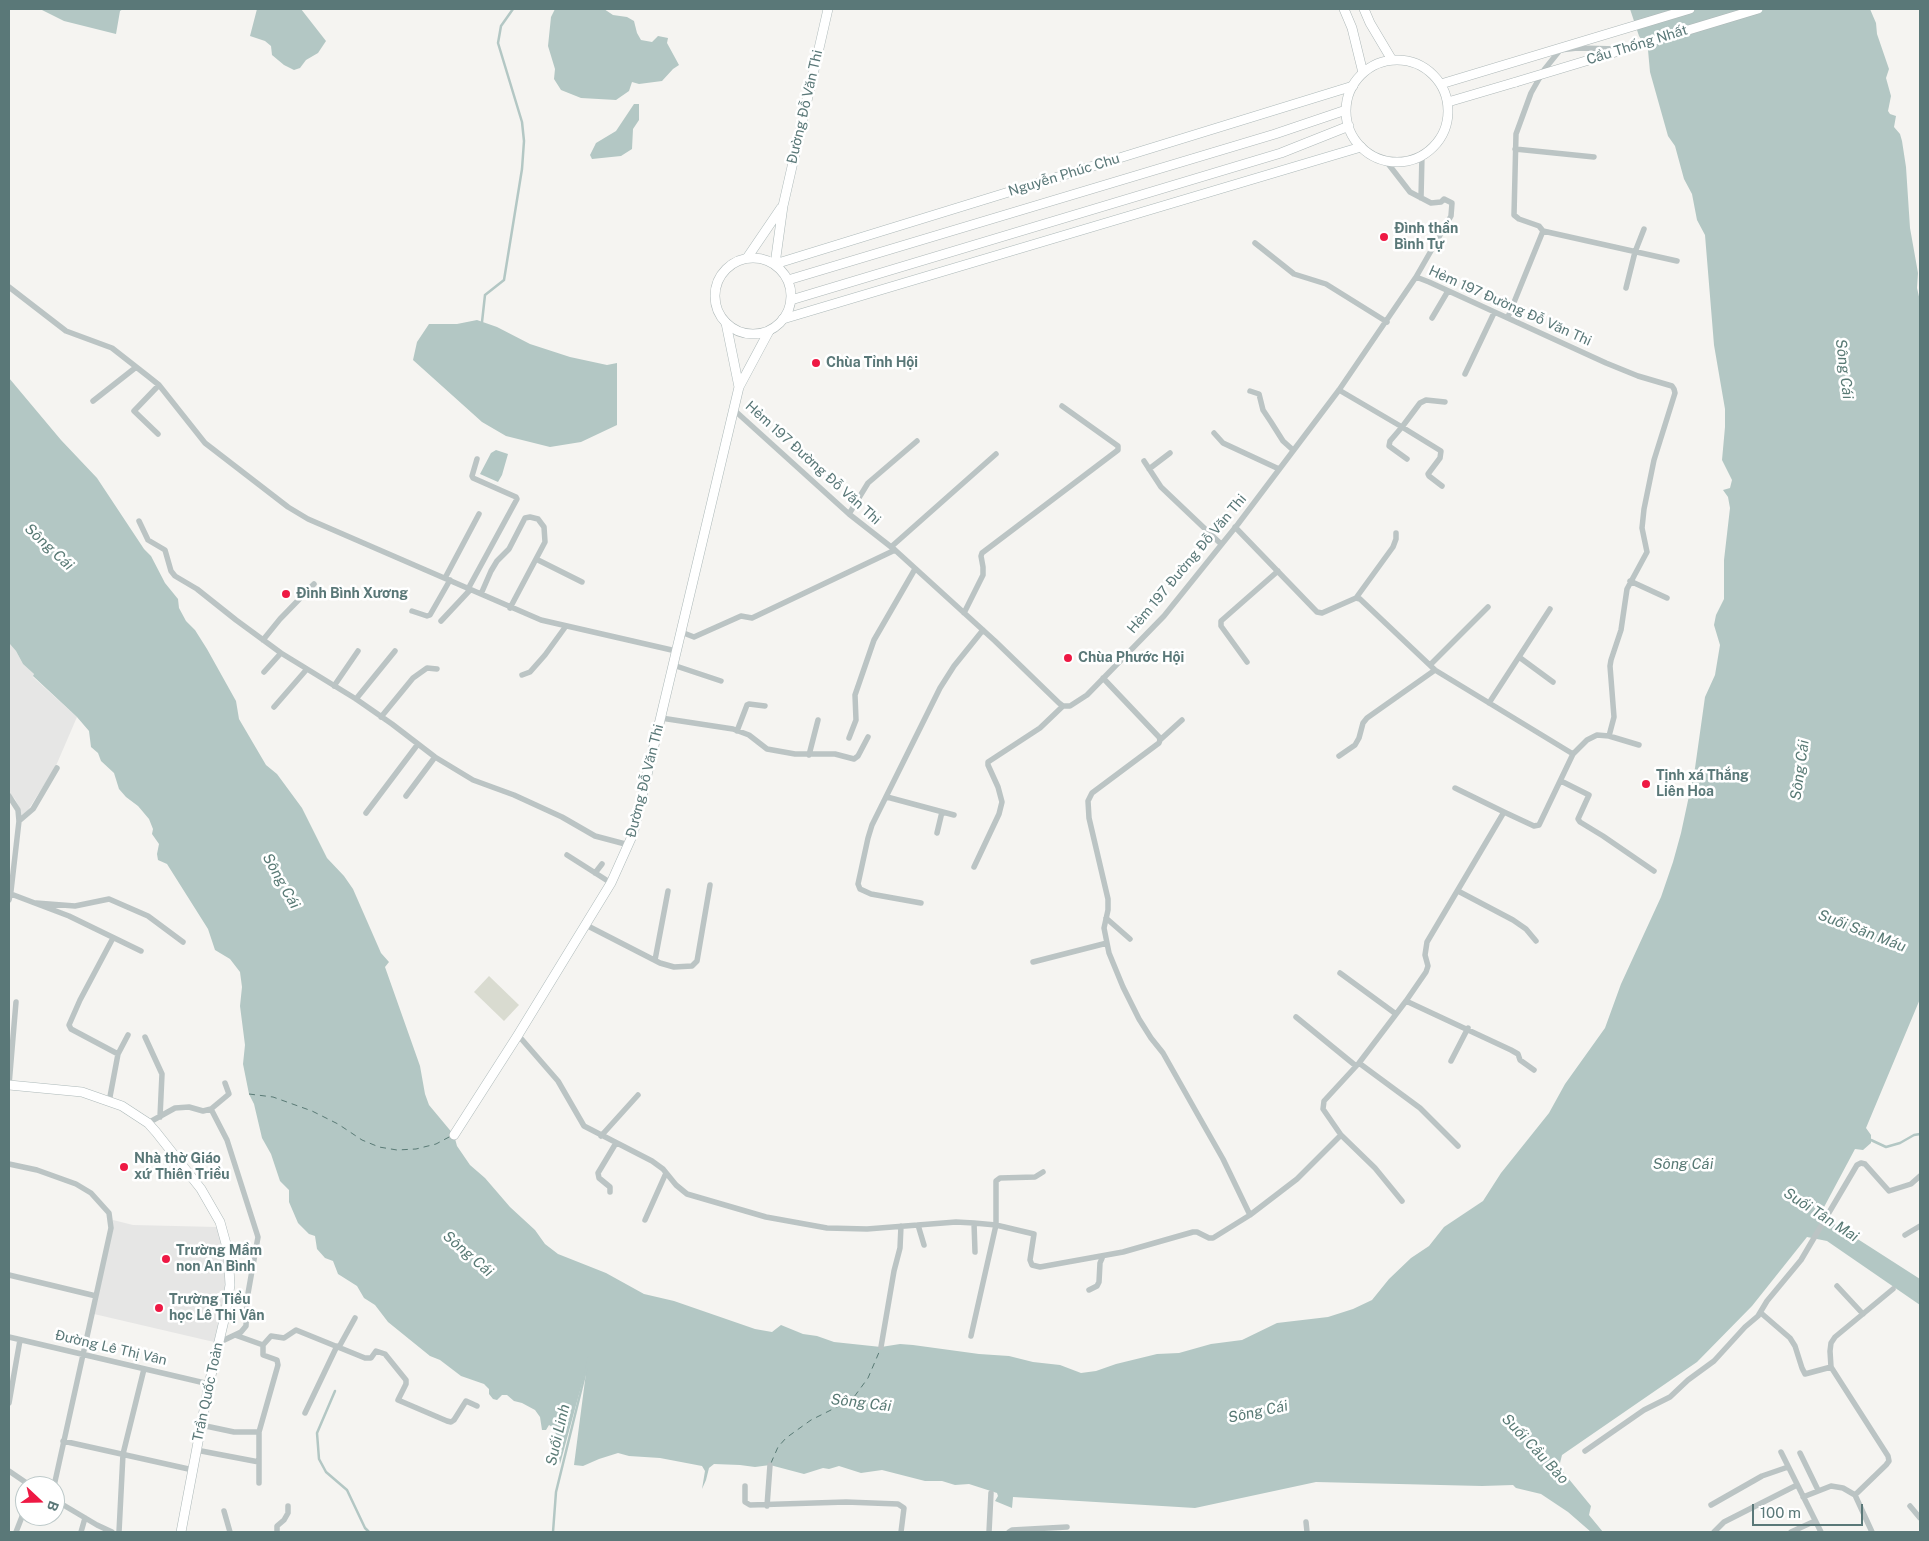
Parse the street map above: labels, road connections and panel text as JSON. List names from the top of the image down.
{
  "streets": {
    "main road": [
      "Cầu Thống Nhất",
      "Đường Đỗ Văn Thi",
      "Nguyễn Phúc Chu",
      "Trần Quốc Toản"
    ],
    "street": ["Hẻm 197 Đường Đỗ Văn Thi", "Đường Lê Thị Vân"]
  },
  "crossings": [
    ["Cầu Thống Nhất", "Nguyễn Phúc Chu"],
    ["Đường Đỗ Văn Thi", "Nguyễn Phúc Chu"],
    ["Đường Đỗ Văn Thi", "Hẻm 197 Đường Đỗ Văn Thi"],
    ["Đường Lê Thị Vân", "Trần Quốc Toản"]
  ],
  "water": [
    "Sông Cái",
    "Suối Săn Máu",
    "Suối Tân Mai",
    "Suối Linh",
    "Suối Cầu Bào"
  ],
  "places": [
    "Đình thần Bình Tự",
    "Chùa Tỉnh Hội",
    "Đình Bình Xương",
    "Chùa Phước Hội",
    "Tịnh xá Thắng Liên Hoa",
    "Nhà thờ Giáo xứ Thiên Triều",
    "Trường Mầm non An Bình",
    "Trường Tiểu học Lê Thị Vân"
  ],
  "scale_bar": "100 m",
  "north": "right"
}
